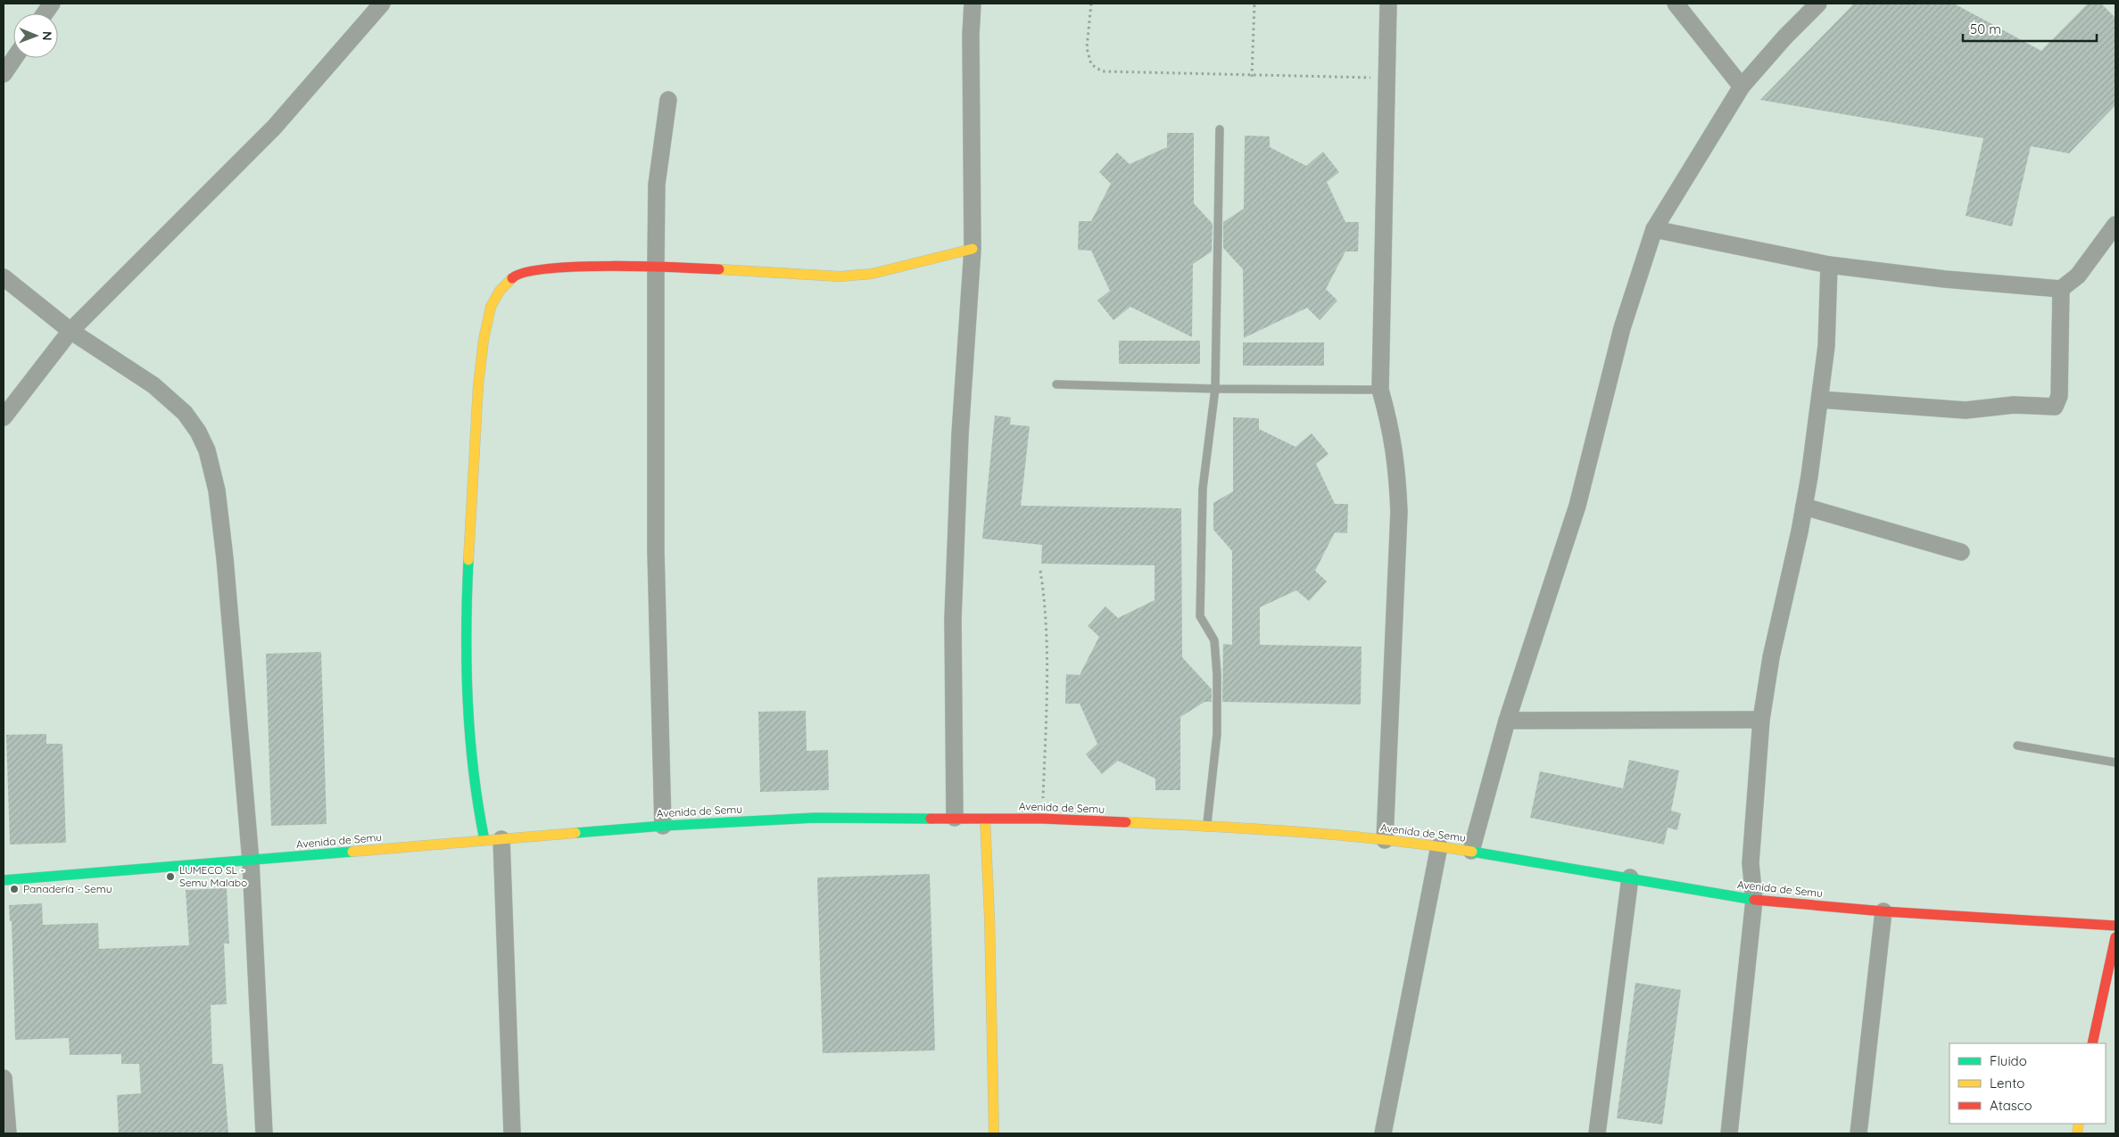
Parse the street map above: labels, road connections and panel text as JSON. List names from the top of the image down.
{
  "streets": {
    "main road": ["Avenida de Semu"]
  },
  "places": ["LUMECO SL - Semu Malabo", "Panadería - Semu"],
  "legend": ["Fluido", "Lento", "Atasco"],
  "scale_bar": "50 m",
  "north": "right"
}
